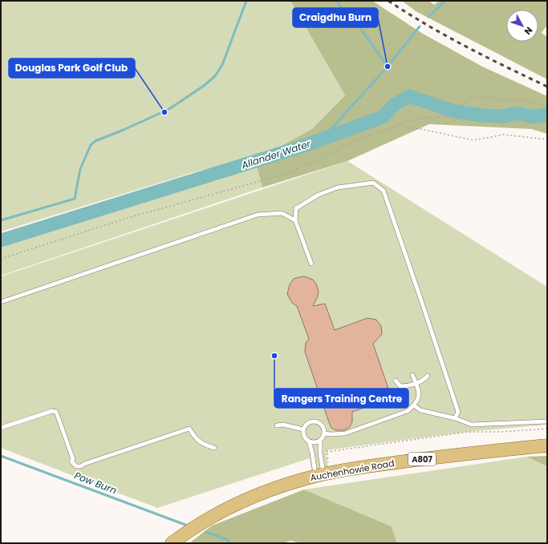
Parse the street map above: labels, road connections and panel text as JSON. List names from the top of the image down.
{
  "streets": {
    "main road": ["A807", "Auchenhowie Road"]
  },
  "water": ["Allander Water", "Pow Burn"],
  "places": ["Craigdhu Burn", "Douglas Park Golf Club", "Rangers Training Centre"],
  "north": "bottom right"
}
